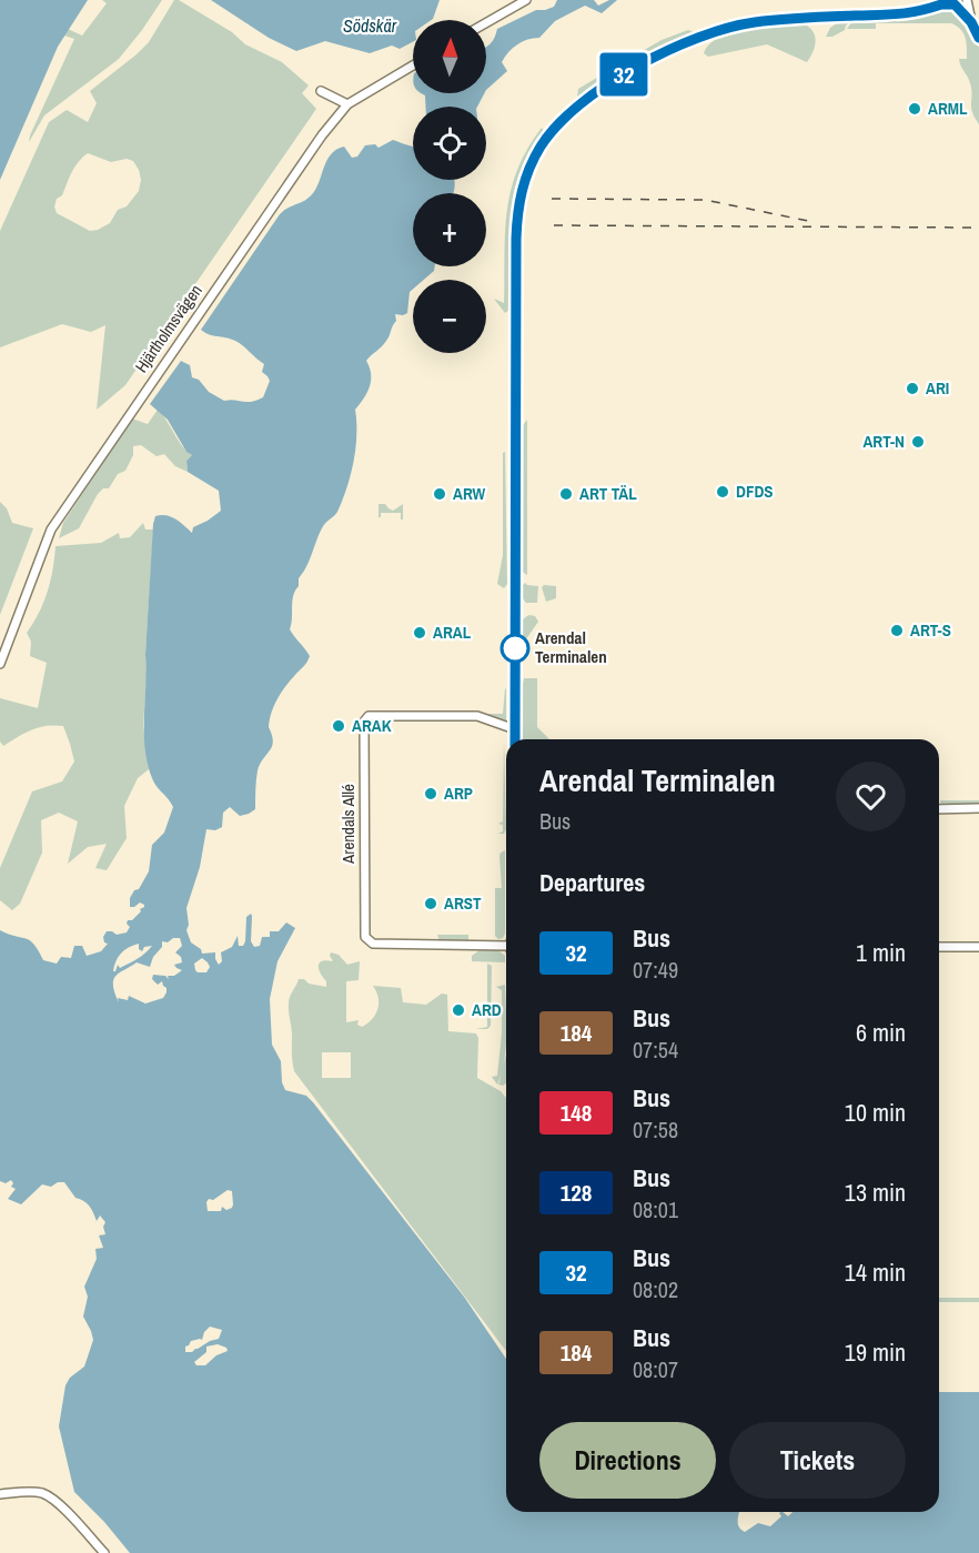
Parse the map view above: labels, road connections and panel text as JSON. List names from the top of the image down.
{
  "streets": {
    "street": ["Hjärtholmsvägen", "Arendals Allé"]
  },
  "water": ["Södskär"],
  "places": [
    "ARML",
    "ARI",
    "ART-N",
    "DFDS",
    "ARW",
    "ART TÄL",
    "ART-S",
    "ARAL",
    "Arendal Terminalen",
    "ARAK",
    "ARP",
    "ARST",
    "ARD"
  ],
  "lines": ["bus line 32"],
  "north": "top",
  "page": {
    "on_map": "32",
    "map_buttons": ["+", "−"],
    "heading": [
      ["Arendal Terminalen", "Bus"],
      "Departures"
    ],
    "list": [
      {
        "mark": "32",
        "name": "Bus",
        "note": "07:49",
        "value": "1 min"
      },
      {
        "mark": "184",
        "name": "Bus",
        "note": "07:54",
        "value": "6 min"
      },
      {
        "mark": "148",
        "name": "Bus",
        "note": "07:58",
        "value": "10 min"
      },
      {
        "mark": "128",
        "name": "Bus",
        "note": "08:01",
        "value": "13 min"
      },
      {
        "mark": "32",
        "name": "Bus",
        "note": "08:02",
        "value": "14 min"
      },
      {
        "mark": "184",
        "name": "Bus",
        "note": "08:07",
        "value": "19 min"
      }
    ],
    "buttons": ["Directions", "Tickets"]
  }
}
